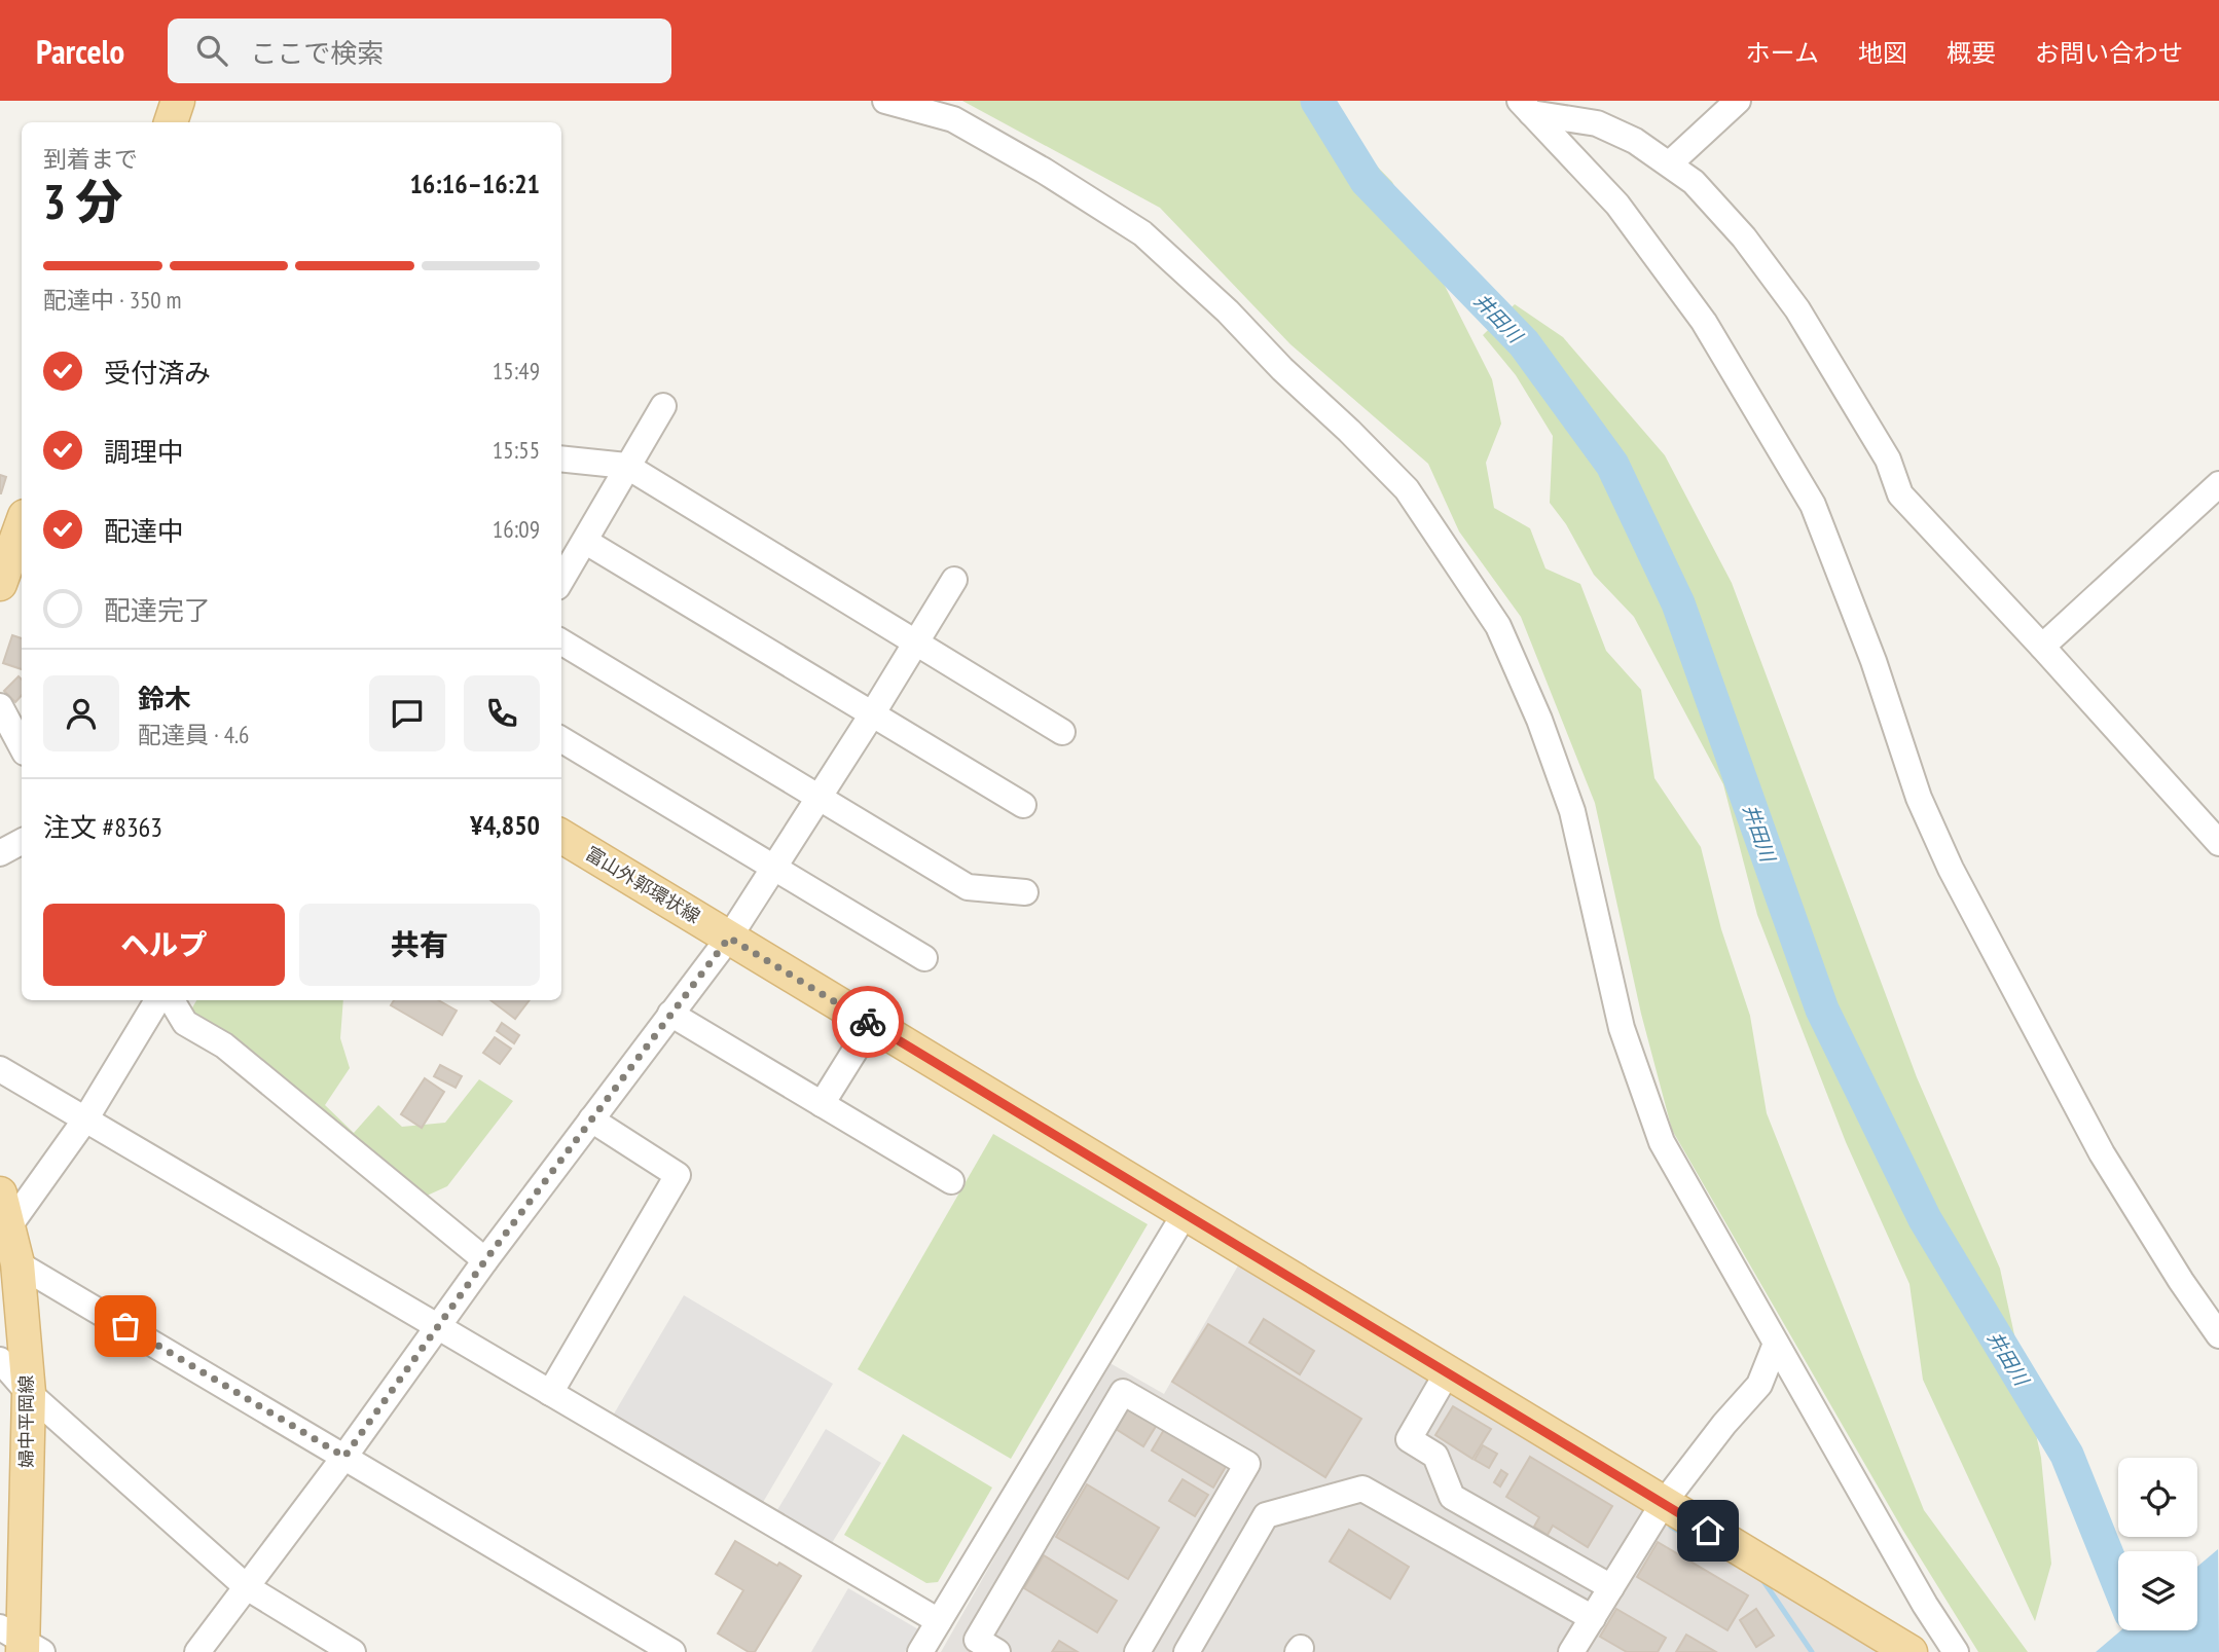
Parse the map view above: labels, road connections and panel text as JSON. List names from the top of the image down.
{
  "streets": {
    "main road": ["富山外郭環状線", "婦中平岡線"]
  },
  "water": ["井田川"],
  "page": {
    "header": "Parcelo",
    "search": "ここで検索",
    "nav": [
      "ホーム",
      "地図",
      "概要",
      "お問い合わせ"
    ],
    "heading": ["3 分", "到着まで", "16:16–16:21"],
    "panel": [
      "鈴木",
      "配達員 · 4.6",
      "注文 #8363",
      "¥4,850"
    ],
    "bar": "配達中 · 350 m",
    "list": [
      ["受付済み", "15:49"],
      ["調理中", "15:55"],
      ["配達中", "16:09"],
      "配達完了"
    ],
    "buttons": ["ヘルプ", "共有"]
  }
}
